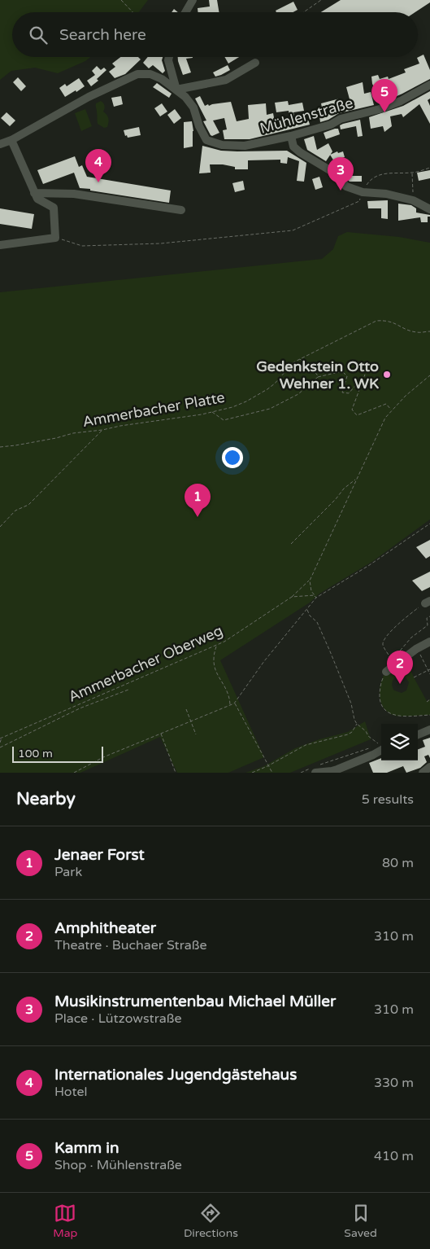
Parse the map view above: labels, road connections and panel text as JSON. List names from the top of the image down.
{
  "streets": {
    "street": ["Mühlenstraße"],
    "path": ["Ammerbacher Platte", "Ammerbacher Oberweg"]
  },
  "places": ["Gedenkstein Otto Wehner 1. WK"],
  "scale_bar": "100 m",
  "page": {
    "search": "Search here",
    "pins": [
      "5",
      "4",
      "3",
      "1",
      "2"
    ],
    "scale": "100 m",
    "heading": ["Nearby", "5 results"],
    "list": [
      {
        "mark": "1",
        "name": "Jenaer Forst",
        "note": "Park",
        "value": "80 m"
      },
      {
        "mark": "2",
        "name": "Amphitheater",
        "note": "Theatre · Buchaer Straße",
        "value": "310 m"
      },
      {
        "mark": "3",
        "name": "Musikinstrumentenbau Michael Müller",
        "note": "Place · Lützowstraße",
        "value": "310 m"
      },
      {
        "mark": "4",
        "name": "Internationales Jugendgästehaus",
        "note": "Hotel",
        "value": "330 m"
      },
      {
        "mark": "5",
        "name": "Kamm in",
        "note": "Shop · Mühlenstraße",
        "value": "410 m"
      }
    ],
    "nav": ["Map", "Directions", "Saved"]
  }
}
